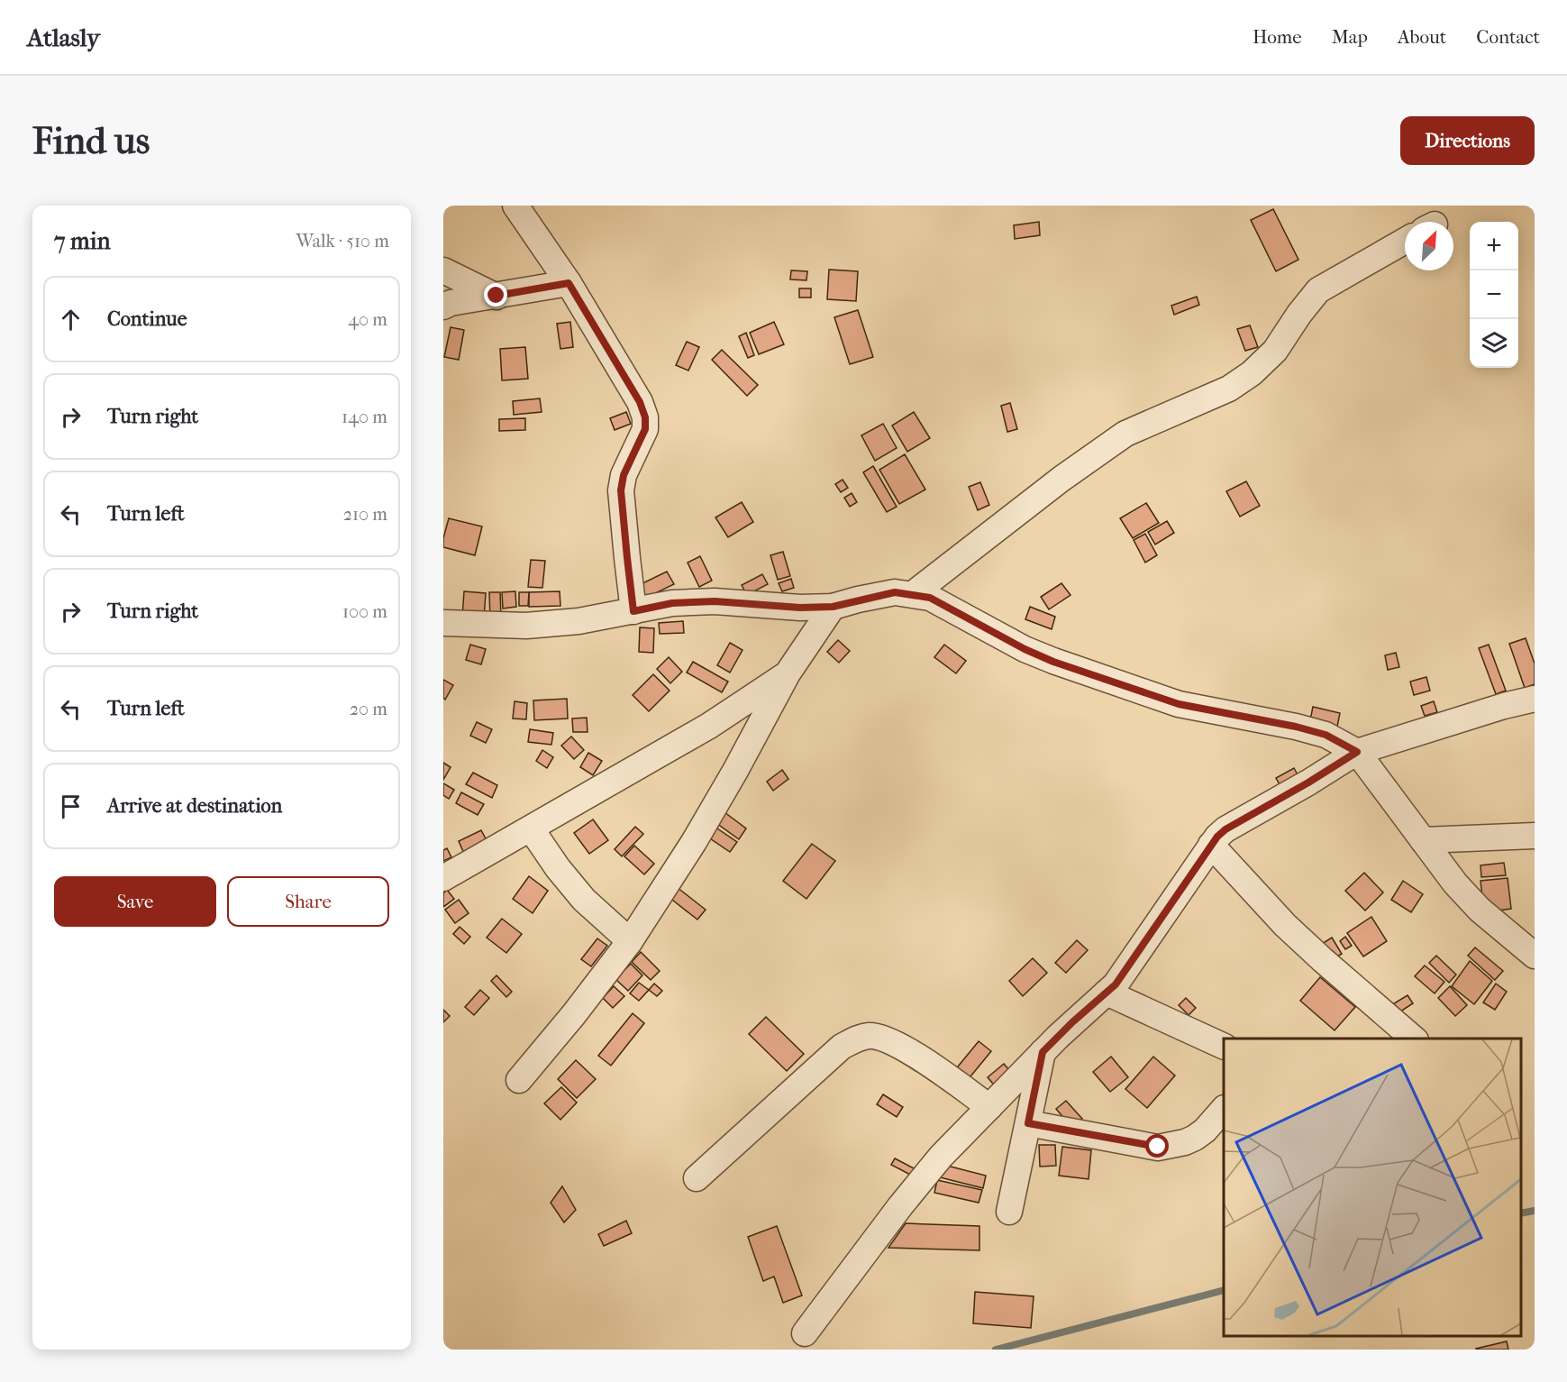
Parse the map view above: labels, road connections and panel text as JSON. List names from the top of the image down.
{
  "north": "top right",
  "page": {
    "header": "Atlasly",
    "nav": [
      "Home",
      "Map",
      "About",
      "Contact"
    ],
    "buttons": [
      "Directions",
      ["Save", "Share"]
    ],
    "title": "Find us",
    "heading": ["7 min", "Walk · 510 m"],
    "map_buttons": ["+", "−"],
    "list": [
      ["Continue", "40 m"],
      ["Turn right", "140 m"],
      ["Turn left", "210 m"],
      ["Turn right", "100 m"],
      ["Turn left", "20 m"],
      "Arrive at destination"
    ]
  }
}
